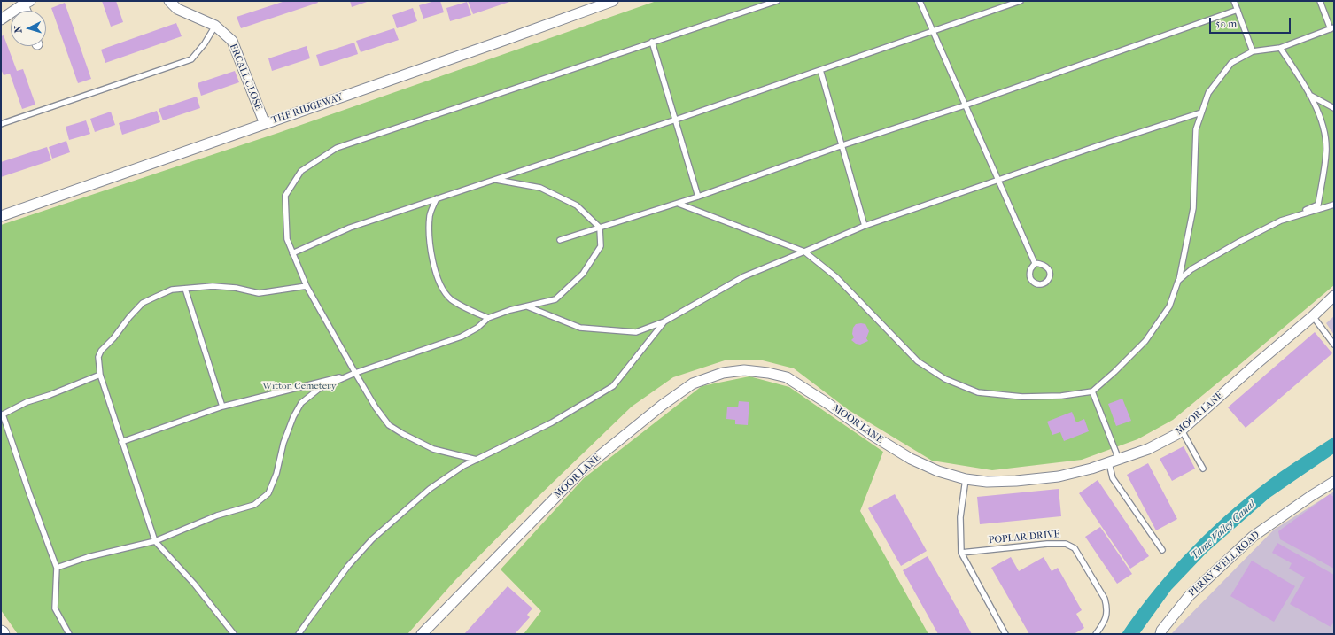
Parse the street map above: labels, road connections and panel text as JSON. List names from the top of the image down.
{
  "streets": {
    "street": [
      "ERCALL CLOSE",
      "THE RIDGEWAY",
      "MOOR LANE",
      "PERRY WELL ROAD"
    ],
    "lane": ["POPLAR DRIVE"]
  },
  "crossings": [
    ["ERCALL CLOSE", "THE RIDGEWAY"]
  ],
  "water": ["Tame Valley Canal"],
  "parks": ["Witton Cemetery"],
  "scale_bar": "50 m",
  "north": "left"
}
